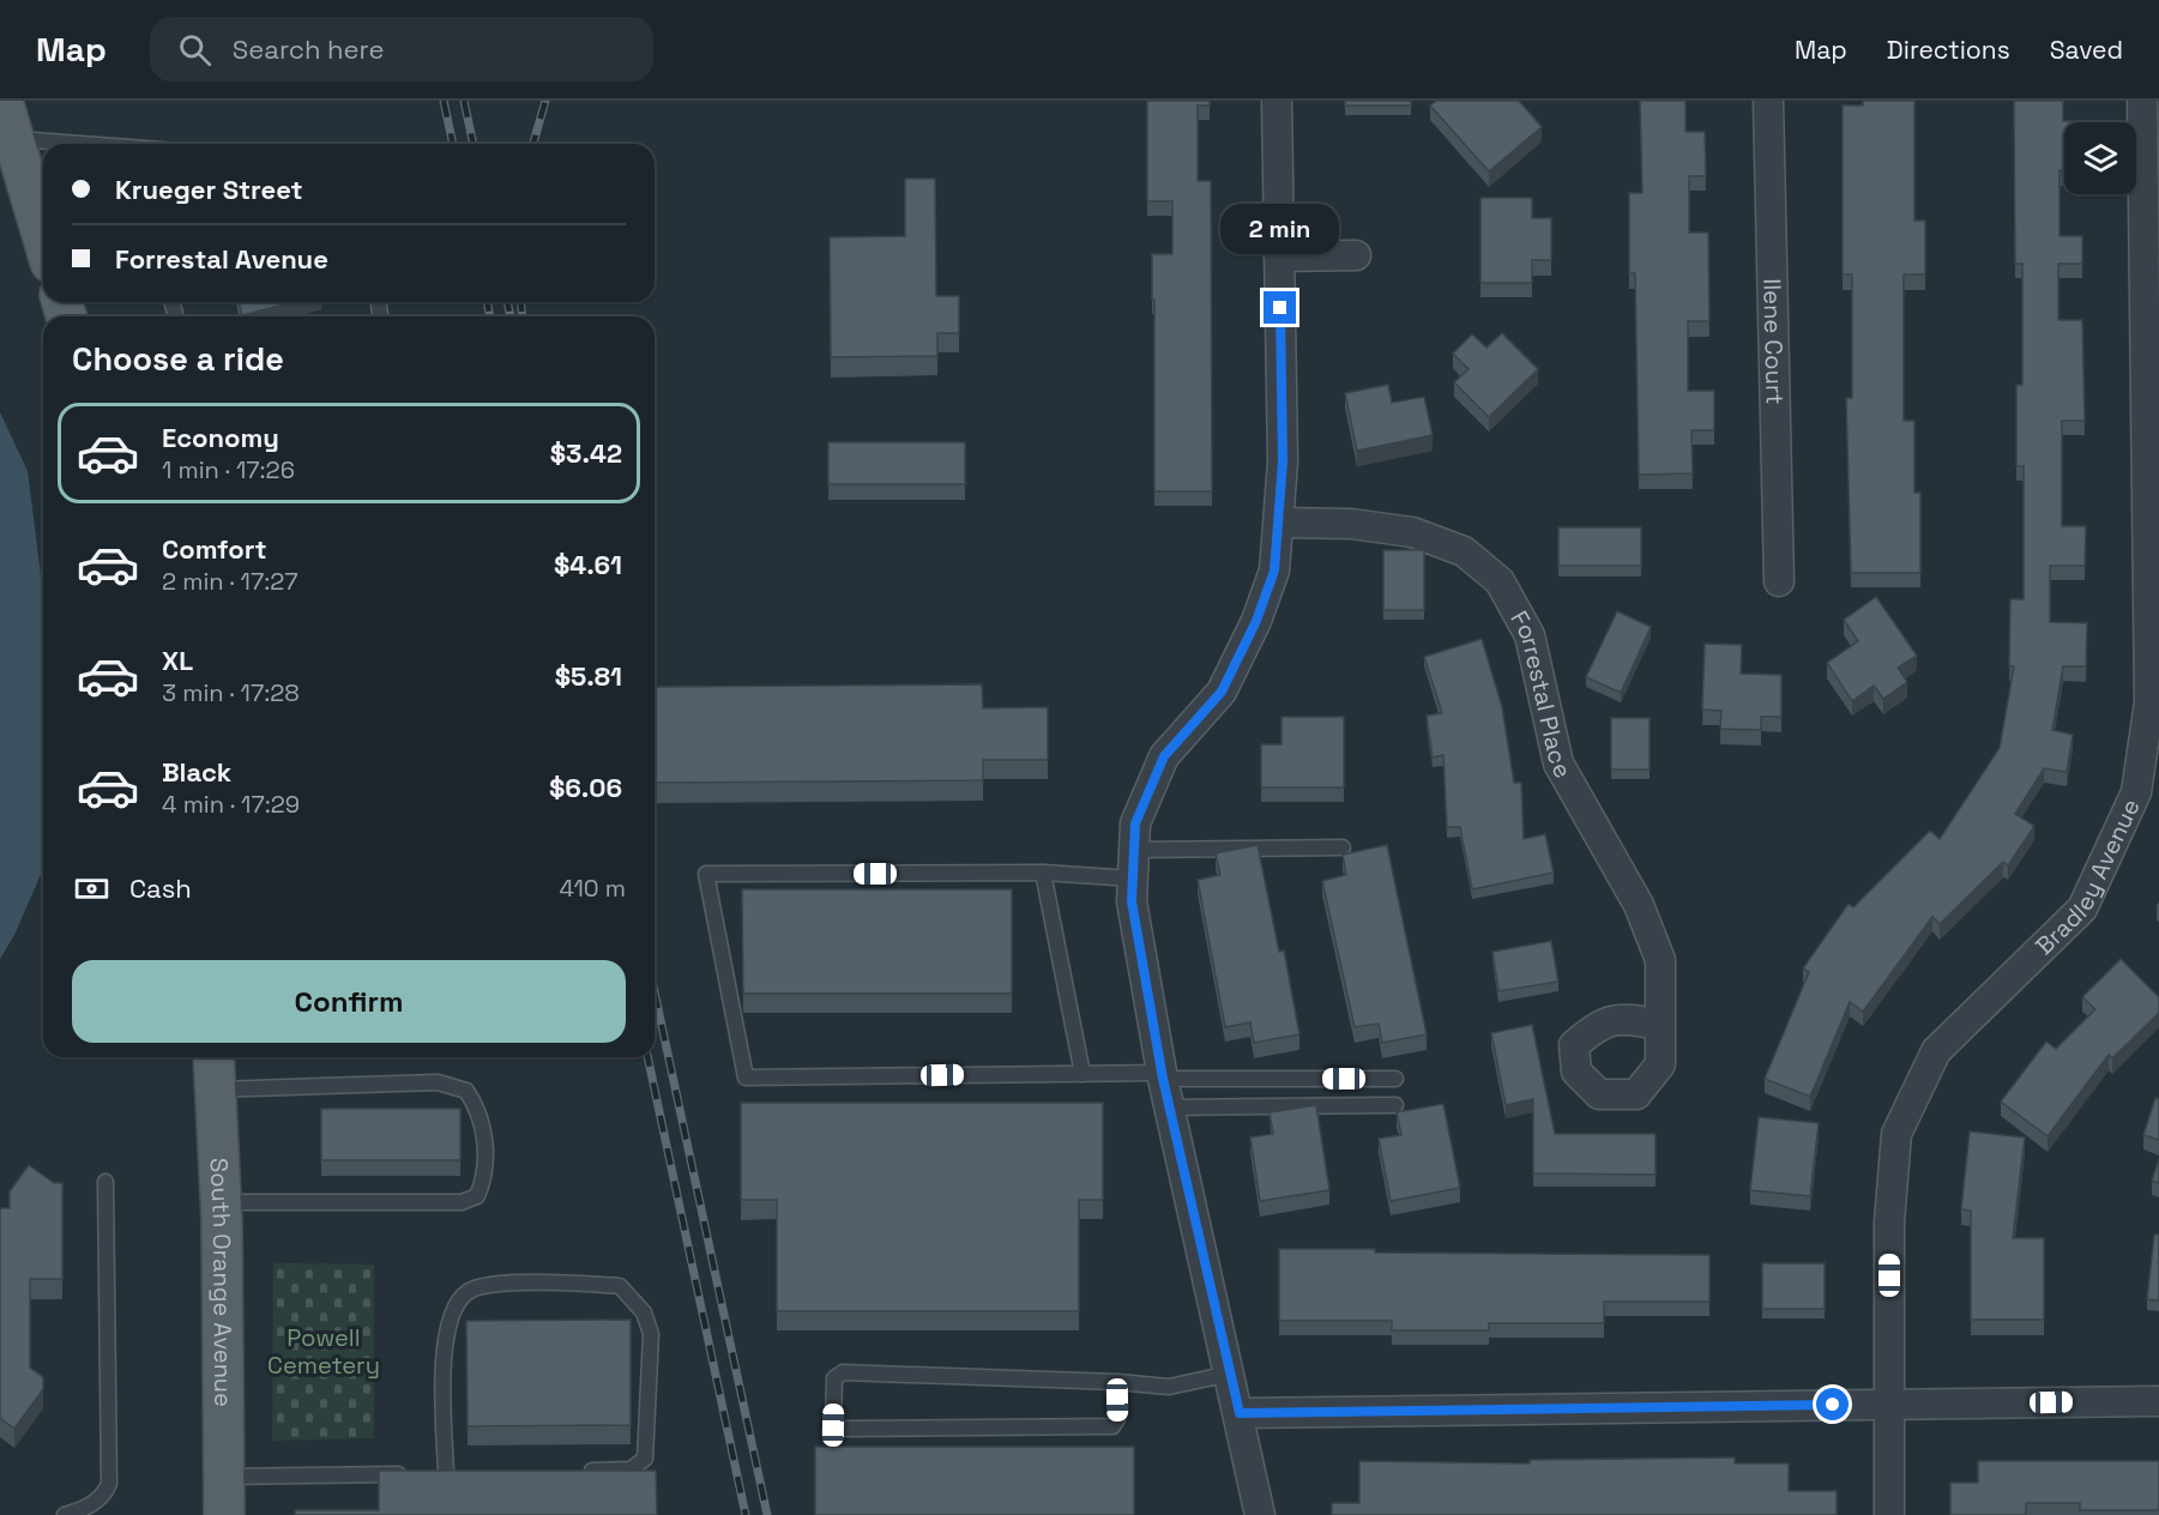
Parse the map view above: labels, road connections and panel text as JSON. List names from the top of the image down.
{
  "streets": {
    "main road": ["South Orange Avenue"],
    "street": ["Ilene Court", "Forrestal Place", "Bradley Avenue"]
  },
  "parks": ["Powell Cemetery"],
  "page": {
    "header": "Map",
    "search": "Search here",
    "nav": ["Map", "Directions", "Saved"],
    "banner": ["Krueger Street", "Forrestal Avenue"],
    "bubble": "2 min",
    "heading": "Choose a ride",
    "list": [
      {
        "name": "Economy",
        "note": "1 min · 17:26",
        "value": "$3.42"
      },
      {
        "name": "Comfort",
        "note": "2 min · 17:27",
        "value": "$4.61"
      },
      {
        "name": "XL",
        "note": "3 min · 17:28",
        "value": "$5.81"
      },
      {
        "name": "Black",
        "note": "4 min · 17:29",
        "value": "$6.06"
      }
    ],
    "pay": ["Cash", "410 m"],
    "buttons": "Confirm"
  }
}
